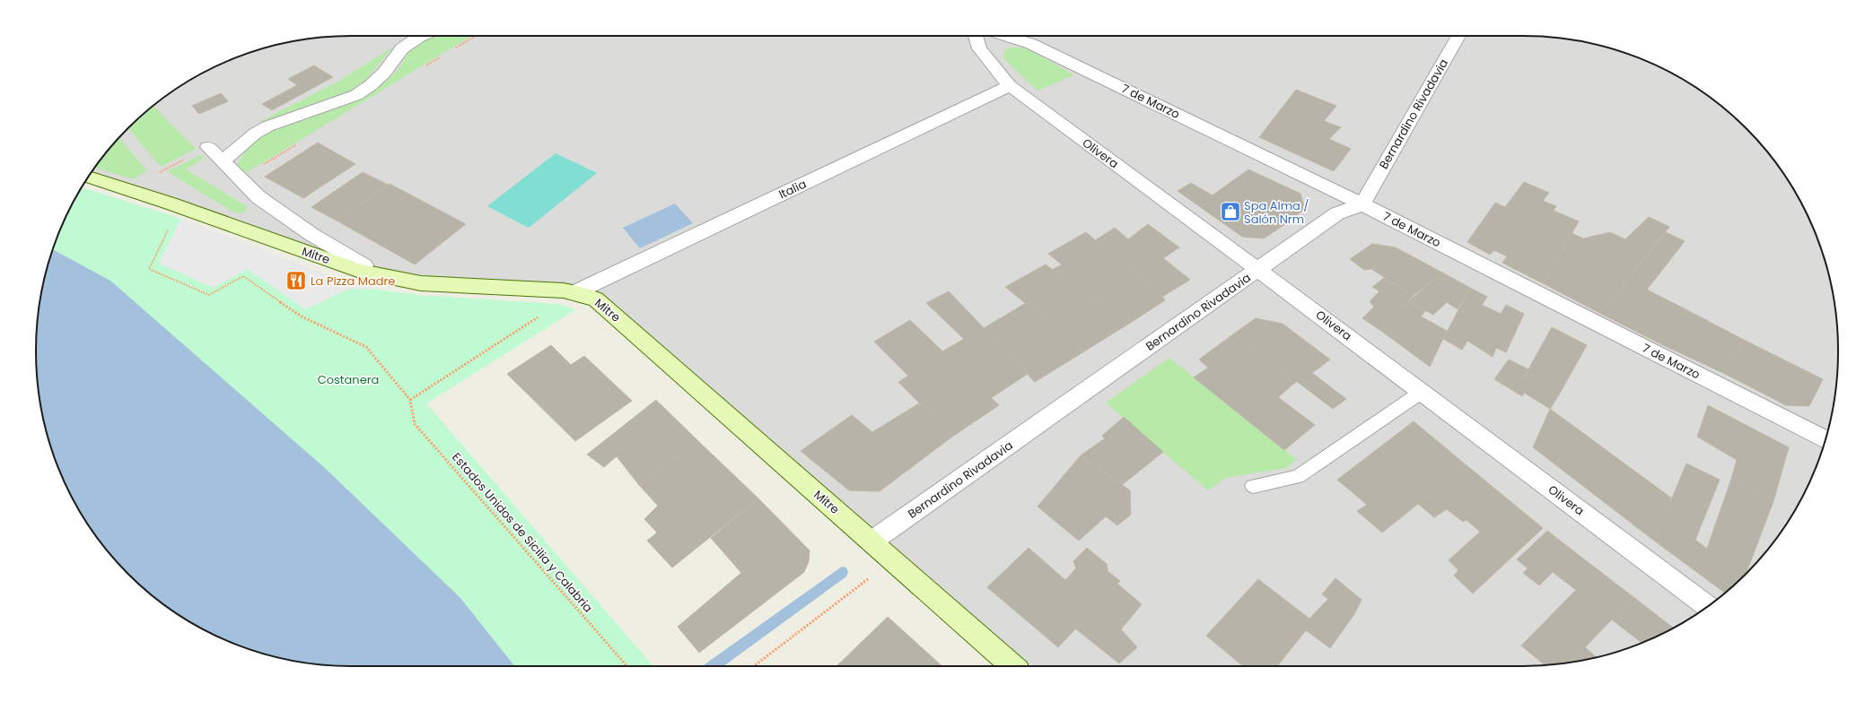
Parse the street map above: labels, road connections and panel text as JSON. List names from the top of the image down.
{
  "streets": {
    "street": [
      "7 de Marzo",
      "Bernardino Rivadavia",
      "Olivera",
      "Italia",
      "Mitre"
    ],
    "path": ["Estados Unidos de Sicilia y Calabria"]
  },
  "crossings": [
    ["7 de Marzo", "Bernardino Rivadavia"],
    ["Bernardino Rivadavia", "Olivera"],
    ["Bernardino Rivadavia", "Mitre"],
    ["Olivera", "Italia"],
    ["Italia", "Mitre"]
  ],
  "parks": ["Costanera"],
  "places": {
    "shop": ["Spa Alma / Salón Nrm"],
    "restaurant": ["La Pizza Madre"]
  }
}
